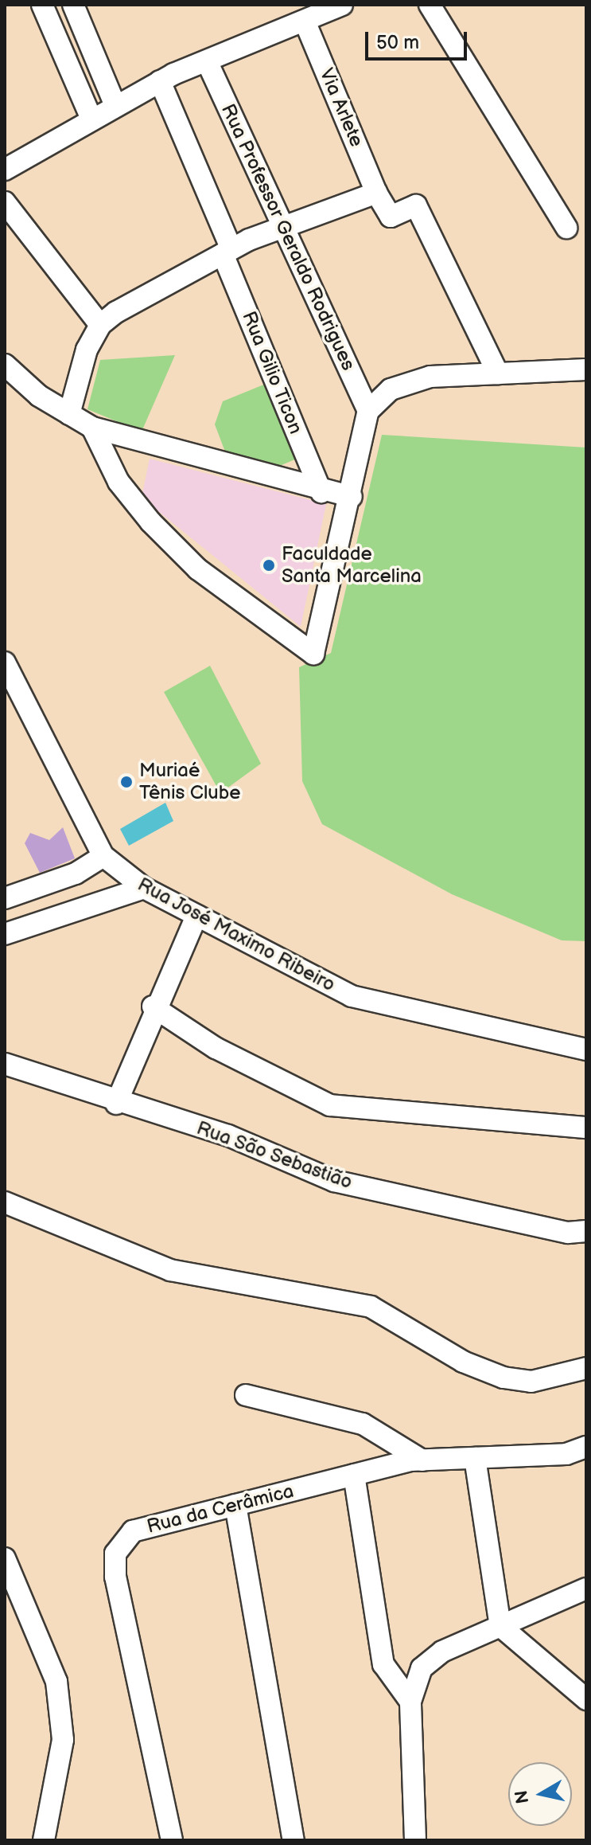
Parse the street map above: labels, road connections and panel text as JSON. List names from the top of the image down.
{
  "streets": {
    "street": [
      "Via Arlete",
      "Rua Professor Geraldo Rodrigues",
      "Rua Gilio Ticon",
      "Rua José Maximo Ribeiro",
      "Rua São Sebastião",
      "Rua da Cerâmica"
    ]
  },
  "places": ["Faculdade Santa Marcelina", "Muriaé Tênis Clube"],
  "scale_bar": "50 m",
  "north": "left"
}
